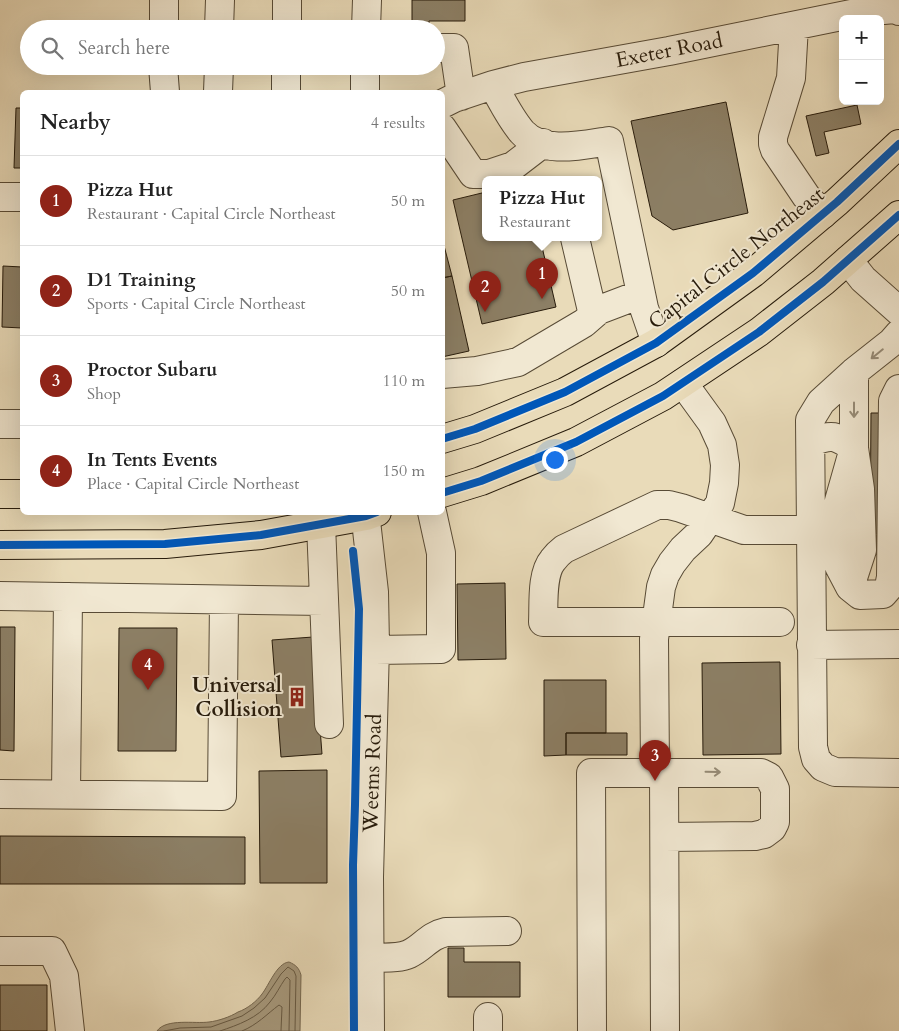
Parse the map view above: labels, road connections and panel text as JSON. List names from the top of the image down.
{
  "streets": {
    "main road": ["Capital Circle Northeast"],
    "street": ["Exeter Road", "Weems Road"]
  },
  "places": {
    "building": ["Universal Collision"]
  },
  "page": {
    "map_buttons": ["+", "−"],
    "search": "Search here",
    "heading": ["Nearby", "4 results"],
    "list": [
      {
        "mark": "1",
        "name": "Pizza Hut",
        "note": "Restaurant · Capital Circle Northeast",
        "value": "50 m"
      },
      {
        "mark": "2",
        "name": "D1 Training",
        "note": "Sports · Capital Circle Northeast",
        "value": "50 m"
      },
      {
        "mark": "3",
        "name": "Proctor Subaru",
        "note": "Shop",
        "value": "110 m"
      },
      {
        "mark": "4",
        "name": "In Tents Events",
        "note": "Place · Capital Circle Northeast",
        "value": "150 m"
      }
    ],
    "popup": ["Pizza Hut", "Restaurant"],
    "pins": [
      "1",
      "2",
      "4",
      "3"
    ]
  }
}
